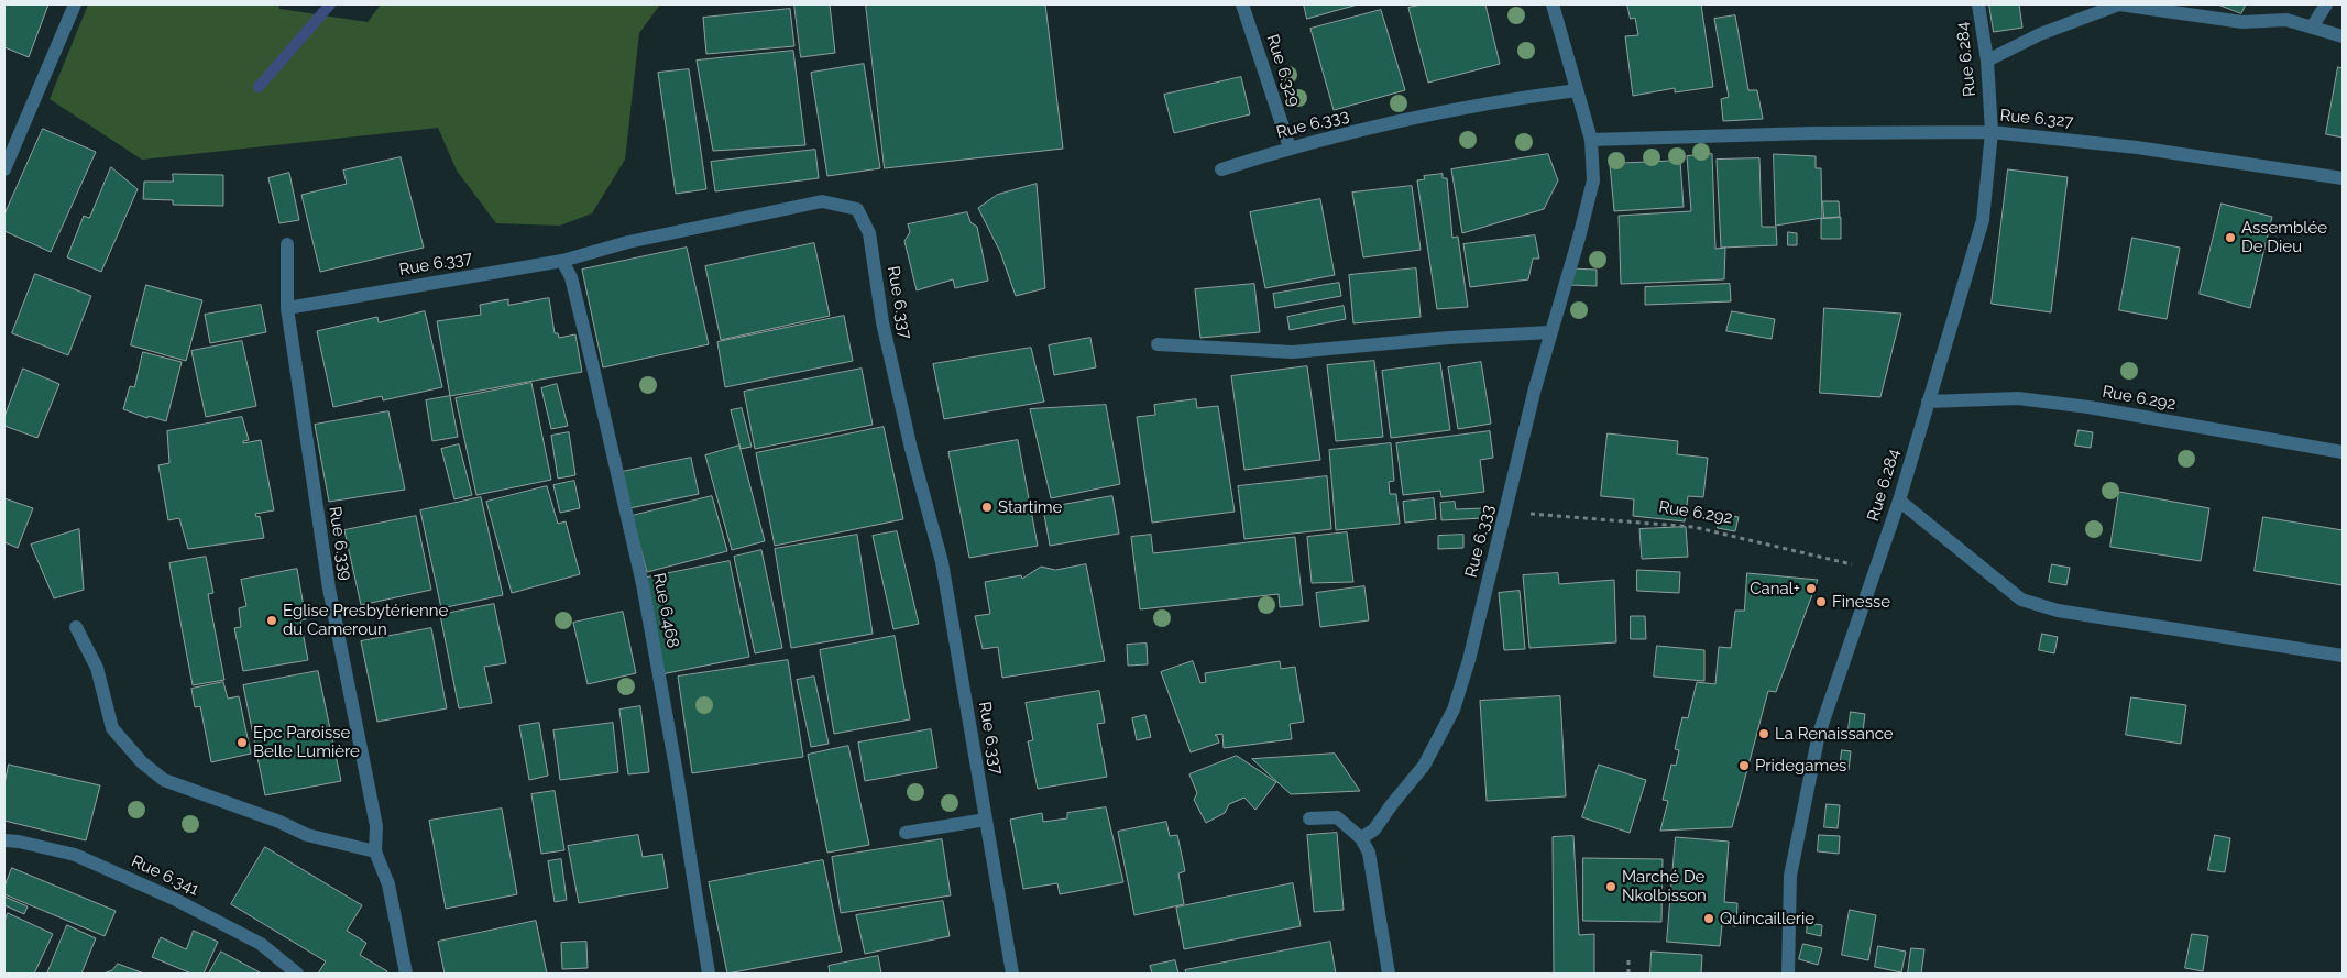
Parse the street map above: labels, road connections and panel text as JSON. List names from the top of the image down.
{
  "streets": {
    "street": [
      "Rue 6.284",
      "Rue 6.329",
      "Rue 6.327",
      "Rue 6.333",
      "Rue 6.337",
      "Rue 6.292",
      "Rue 6.339",
      "Rue 6.468",
      "Rue 6.341"
    ]
  },
  "crossings": [
    ["Rue 6.284", "Rue 6.327"],
    ["Rue 6.284", "Rue 6.292"],
    ["Rue 6.329", "Rue 6.333"],
    ["Rue 6.327", "Rue 6.333"],
    ["Rue 6.333", "Rue 6.292"],
    ["Rue 6.337", "Rue 6.339"],
    ["Rue 6.337", "Rue 6.468"]
  ],
  "places": [
    "Assemblée De Dieu",
    "Startime",
    "Canal+",
    "Finesse",
    "Eglise Presbytérienne du Cameroun",
    "La Renaissance",
    "Epc Paroisse Belle Lumière",
    "Pridegames",
    "Marché De Nkolbisson",
    "Quincaillerie"
  ]
}
